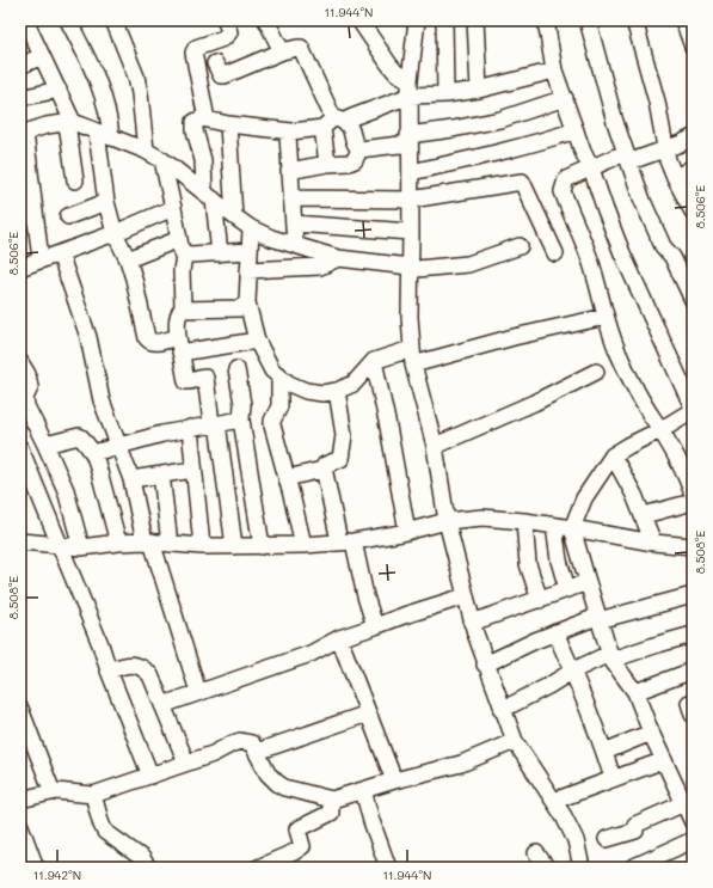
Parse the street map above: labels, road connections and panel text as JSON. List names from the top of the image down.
{
  "coordinates": [
    "11.944°N",
    "8.506°E",
    "8.508°E",
    "11.942°N"
  ]
}
